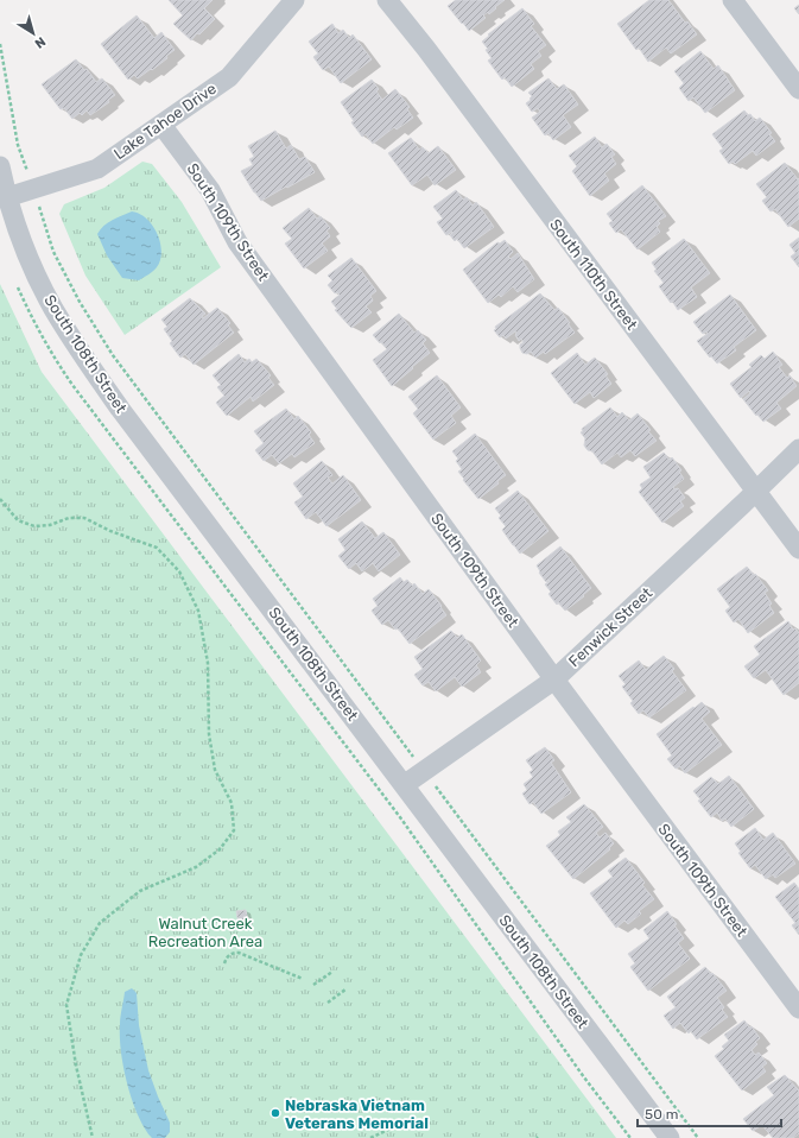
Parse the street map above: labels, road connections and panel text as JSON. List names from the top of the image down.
{
  "streets": {
    "street": [
      "Lake Tahoe Drive",
      "South 109th Street",
      "South 110th Street",
      "South 108th Street",
      "Fenwick Street"
    ]
  },
  "crossings": [
    ["Lake Tahoe Drive", "South 109th Street"],
    ["Lake Tahoe Drive", "South 108th Street"],
    ["South 109th Street", "Fenwick Street"],
    ["South 110th Street", "Fenwick Street"],
    ["South 108th Street", "Fenwick Street"]
  ],
  "parks": ["Walnut Creek Recreation Area"],
  "places": ["Nebraska Vietnam Veterans Memorial"],
  "scale_bar": "50 m",
  "north": "bottom right"
}
